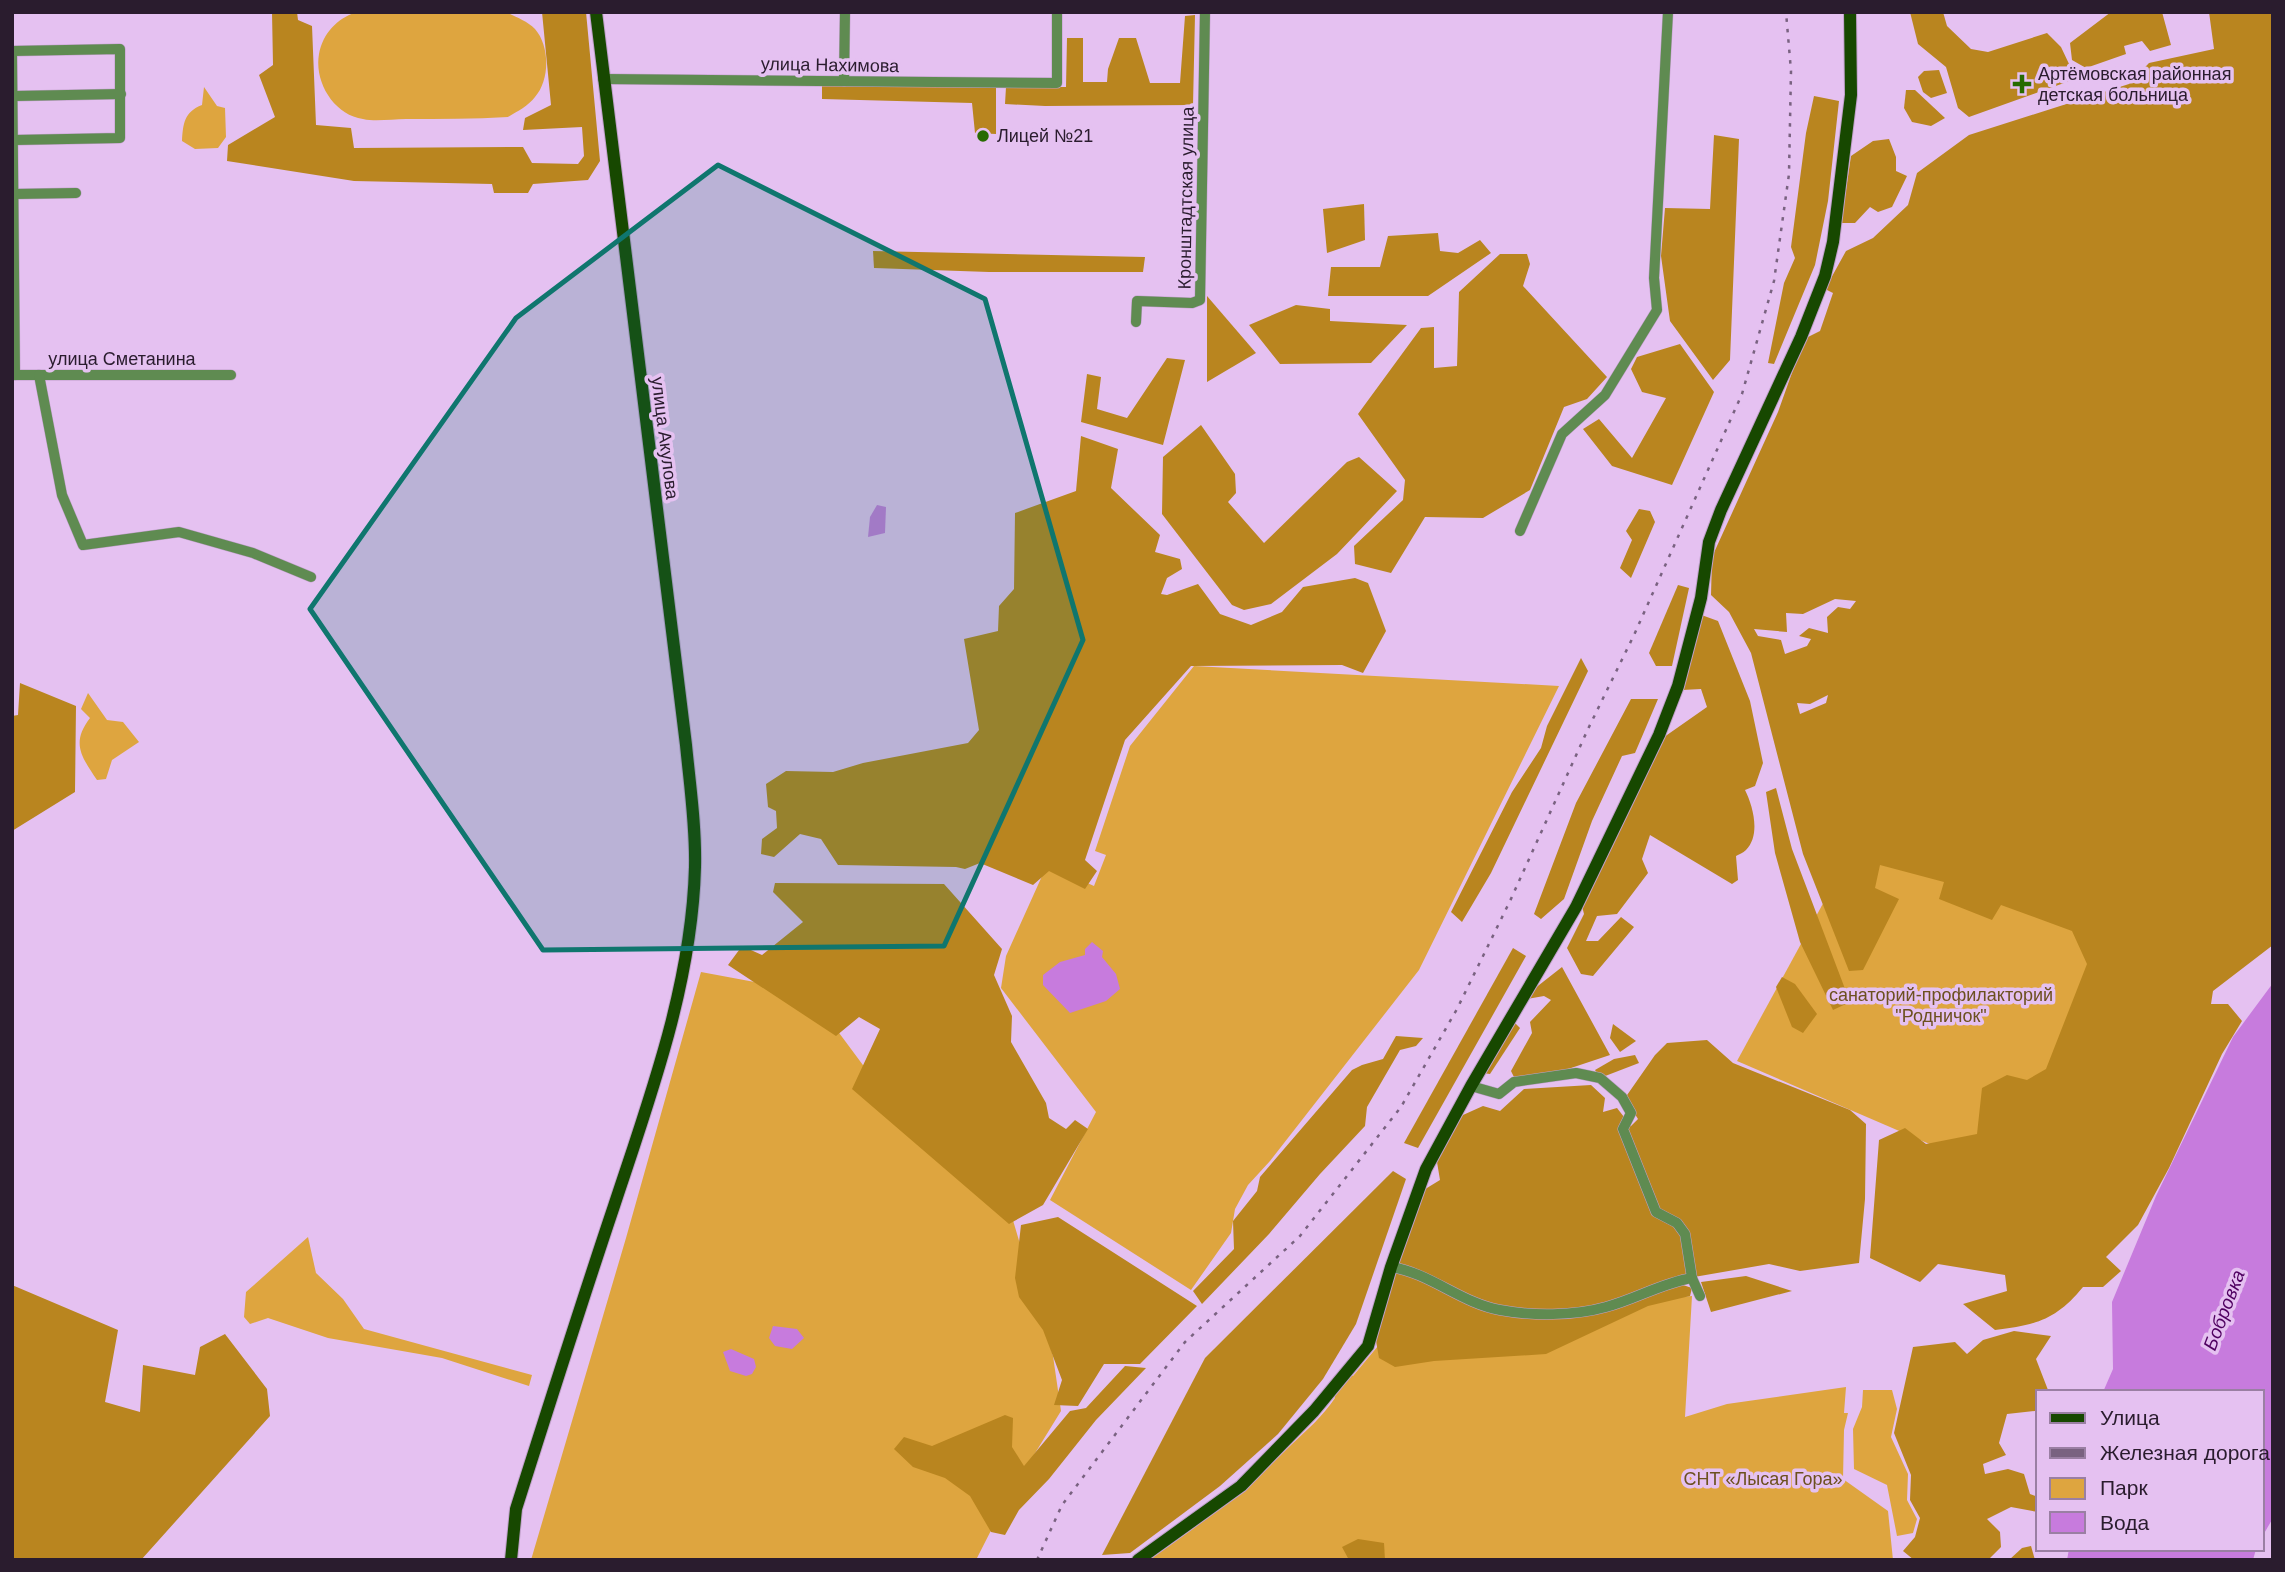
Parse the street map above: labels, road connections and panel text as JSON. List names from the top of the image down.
{
  "streets": {
    "main road": ["улица Акулова"],
    "street": ["улица Нахимова", "Кронштадтская улица", "улица Сметанина"]
  },
  "crossings": [
    ["улица Нахимова", "улица Акулова"]
  ],
  "water": ["Бобровка"],
  "parks": ["санаторий-профилакторий \"Родничок\"", "СНТ «Лысая Гора»"],
  "places": {
    "health": ["Артёмовская районная детская больница"],
    "other": ["Лицей №21"]
  },
  "legend": [
    "Улица",
    "Железная дорога",
    "Парк",
    "Вода"
  ]
}
